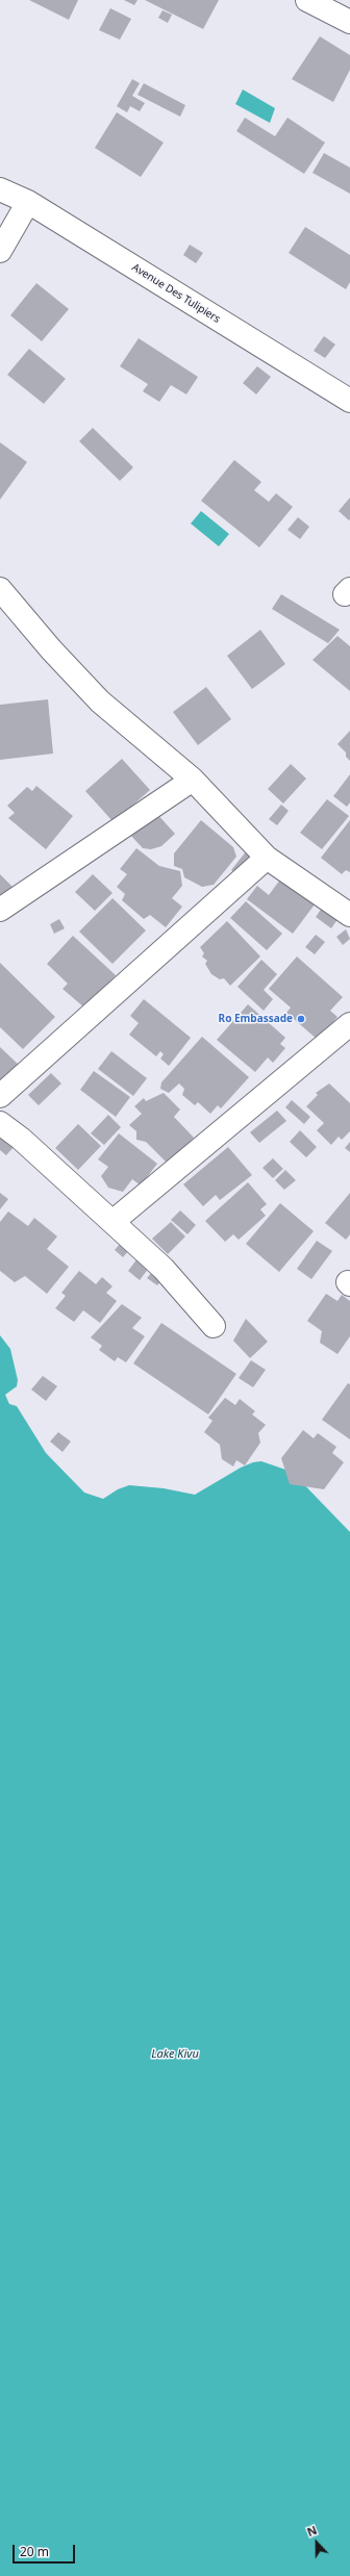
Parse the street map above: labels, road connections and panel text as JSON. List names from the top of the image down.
{
  "streets": {
    "street": ["Avenue Des Tulipiers"]
  },
  "water": ["Lake Kivu"],
  "places": ["Ro Embassade"],
  "scale_bar": "20 m",
  "north": "top"
}
